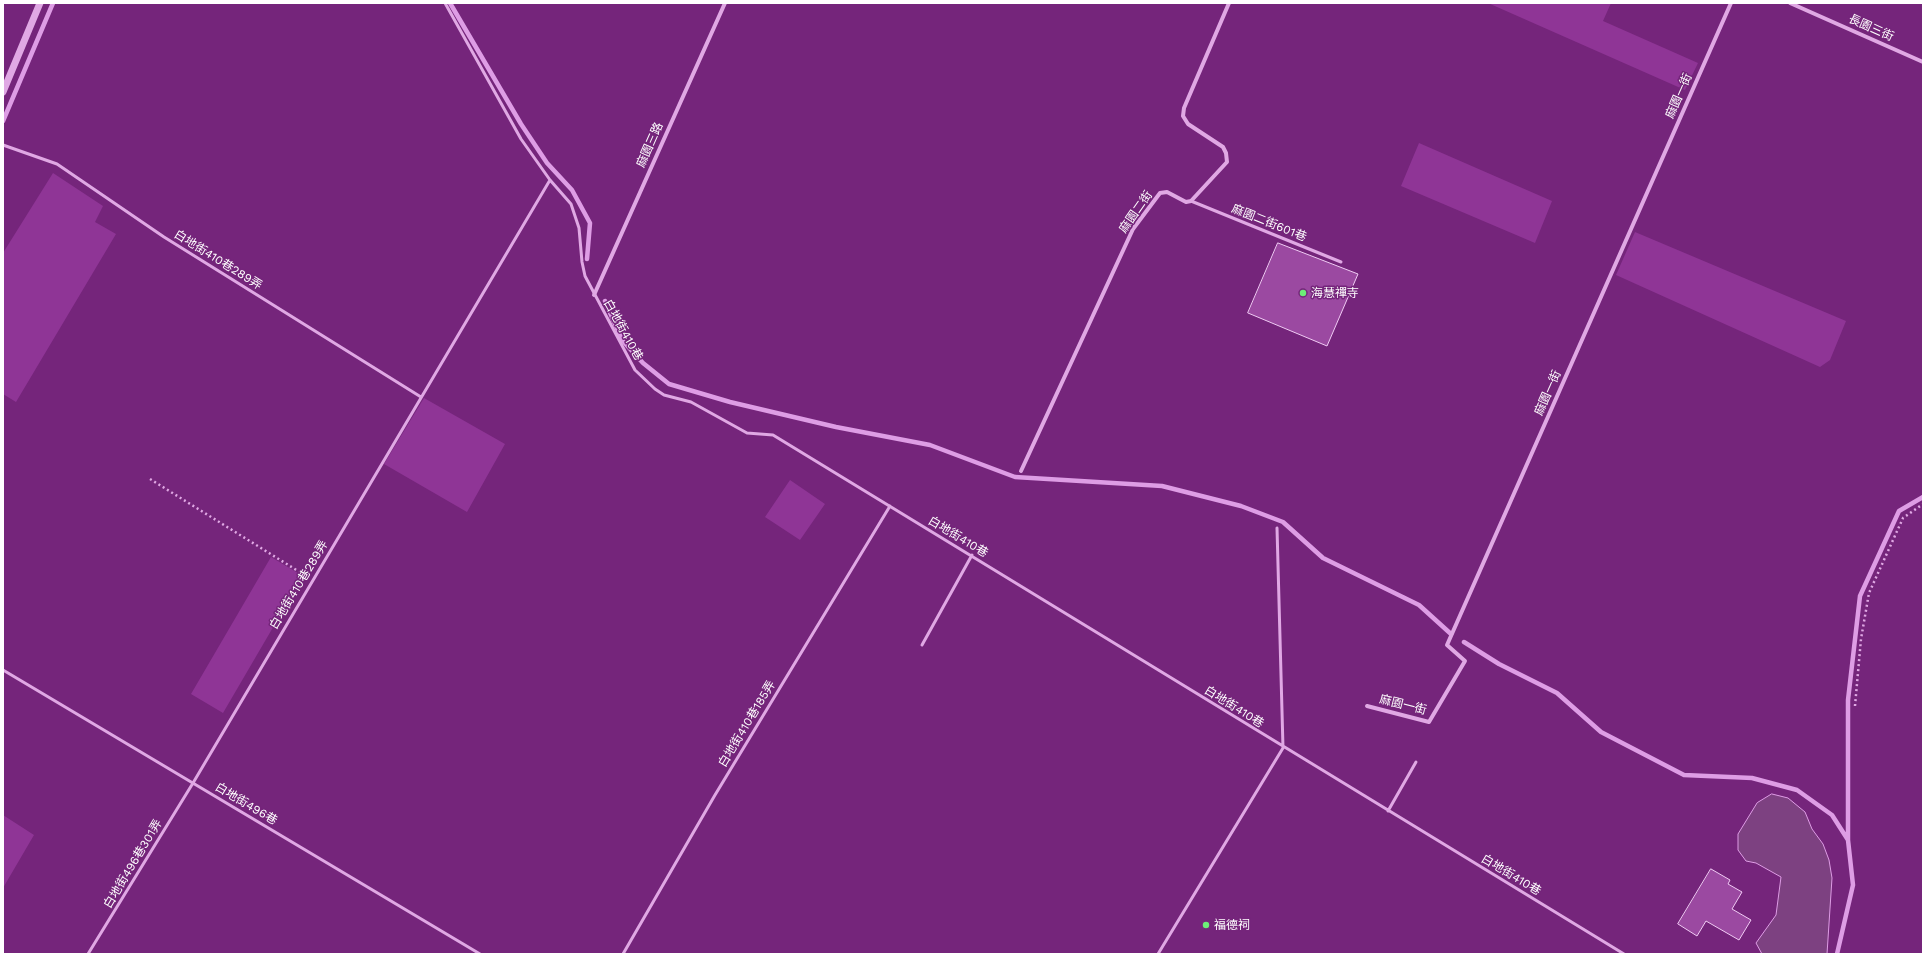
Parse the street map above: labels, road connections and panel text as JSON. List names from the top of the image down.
{
  "streets": {
    "street": [
      "長園三街",
      "麻園一街",
      "麻園三路",
      "麻園二街"
    ],
    "lane": [
      "麻園二街601巷",
      "白地街410巷289弄",
      "白地街410巷",
      "白地街410巷185弄",
      "白地街496巷",
      "白地街496巷301弄"
    ]
  },
  "crossings": [
    ["麻園三路", "白地街410巷"],
    ["麻園二街", "麻園二街601巷"],
    ["白地街410巷289弄", "白地街410巷"],
    ["白地街410巷289弄", "白地街496巷"],
    ["白地街410巷289弄", "白地街496巷301弄"],
    ["白地街410巷", "白地街410巷185弄"],
    ["白地街496巷", "白地街496巷301弄"]
  ],
  "places": ["海慧禪寺", "福德祠"]
}
